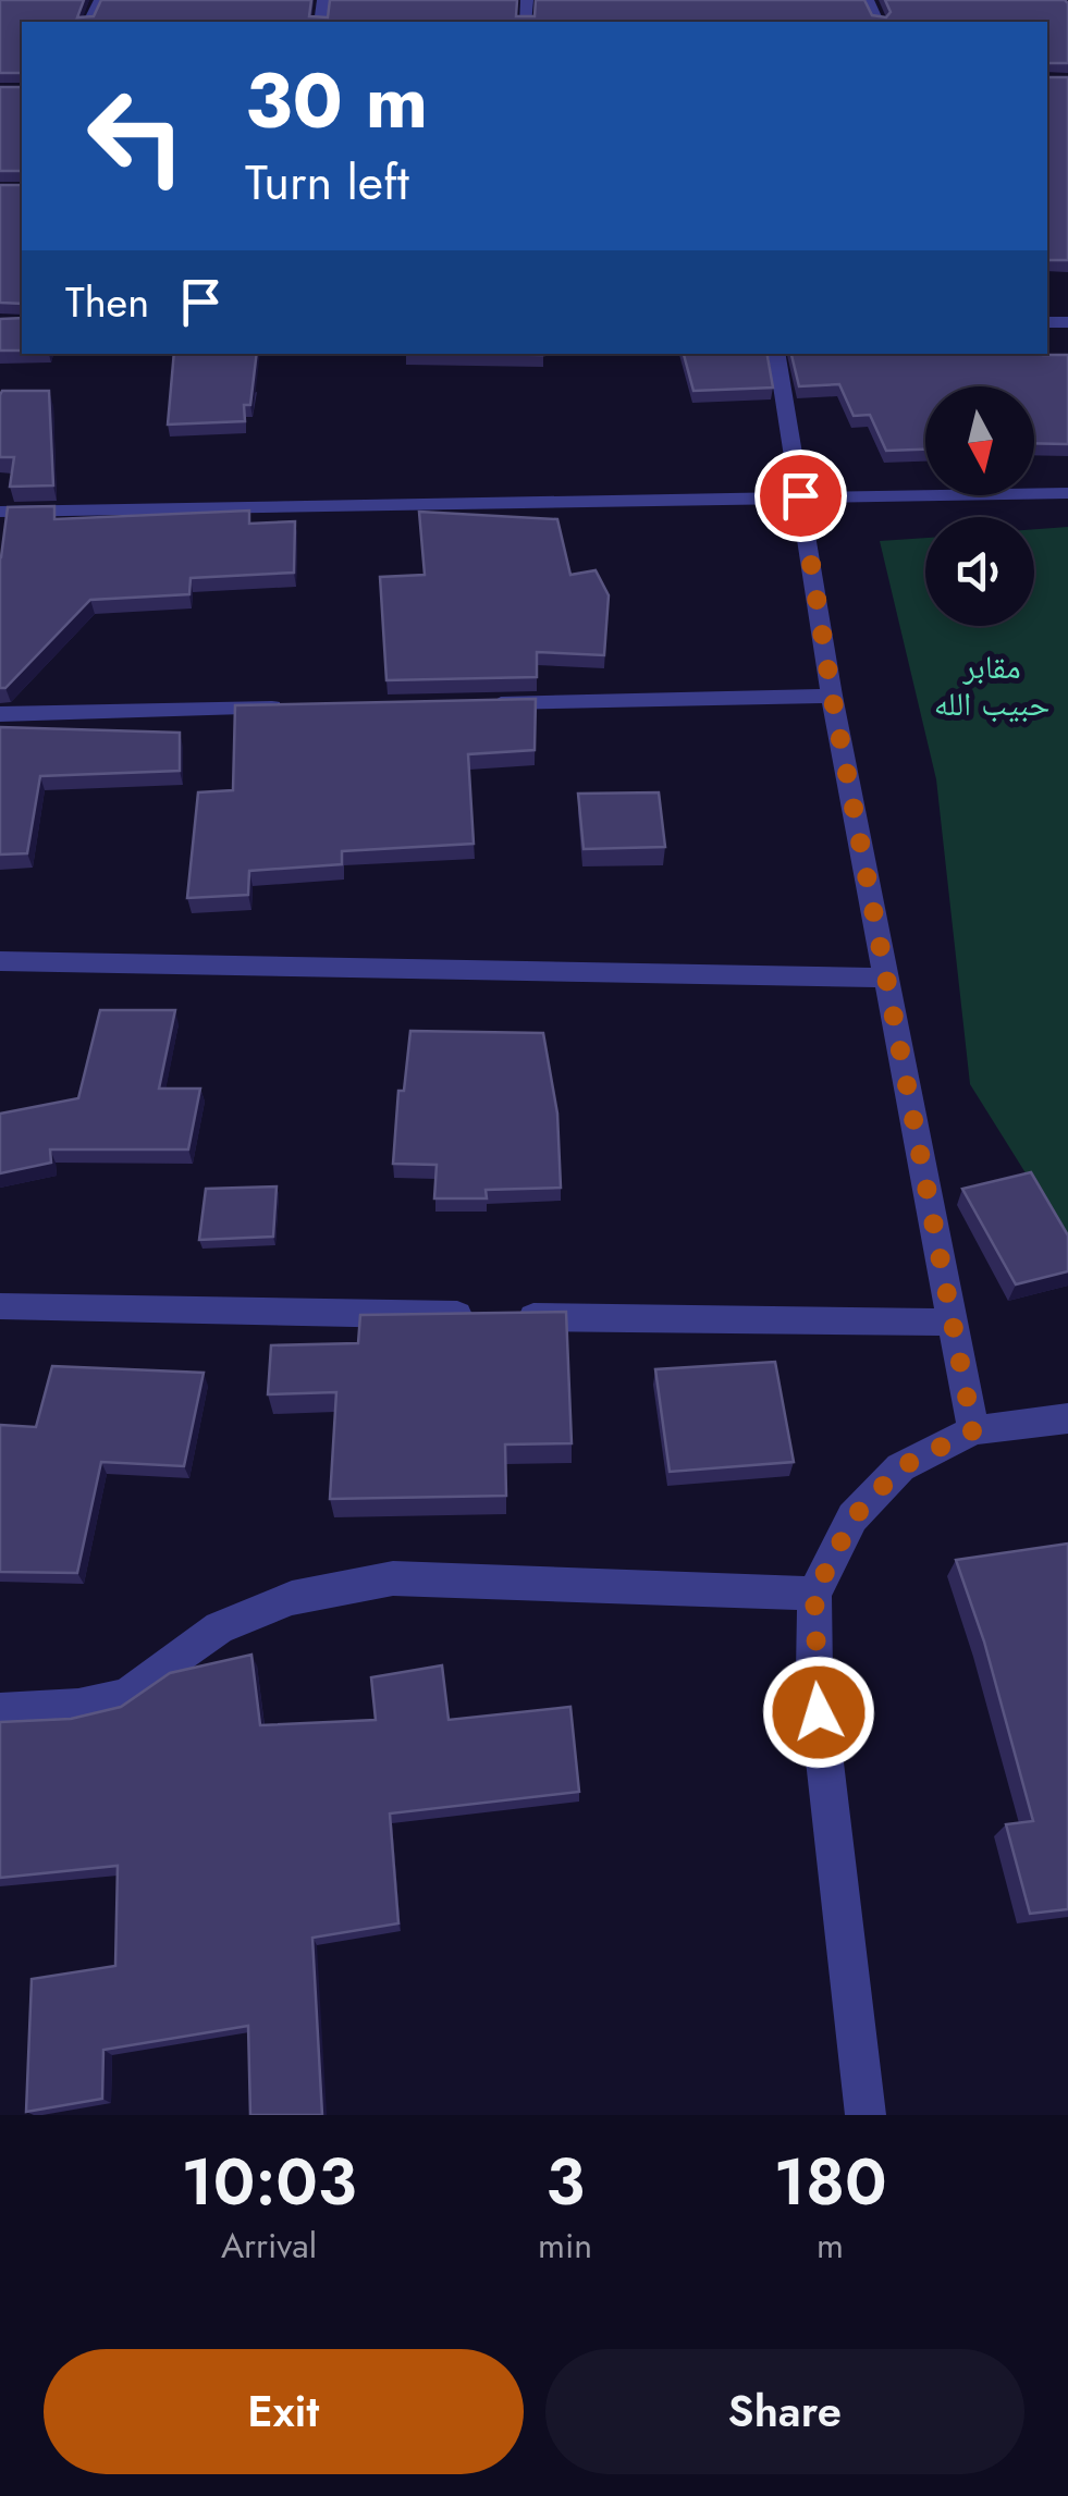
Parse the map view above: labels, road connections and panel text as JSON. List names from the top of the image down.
{
  "parks": ["مقابر حبيب الله"],
  "north": "bottom",
  "page": {
    "turn": ["30 m", "Turn left"],
    "then": "Then",
    "eta": [
      "10:03",
      "Arrival",
      "3",
      "min",
      "180",
      "m"
    ],
    "buttons": ["Exit", "Share"]
  }
}
